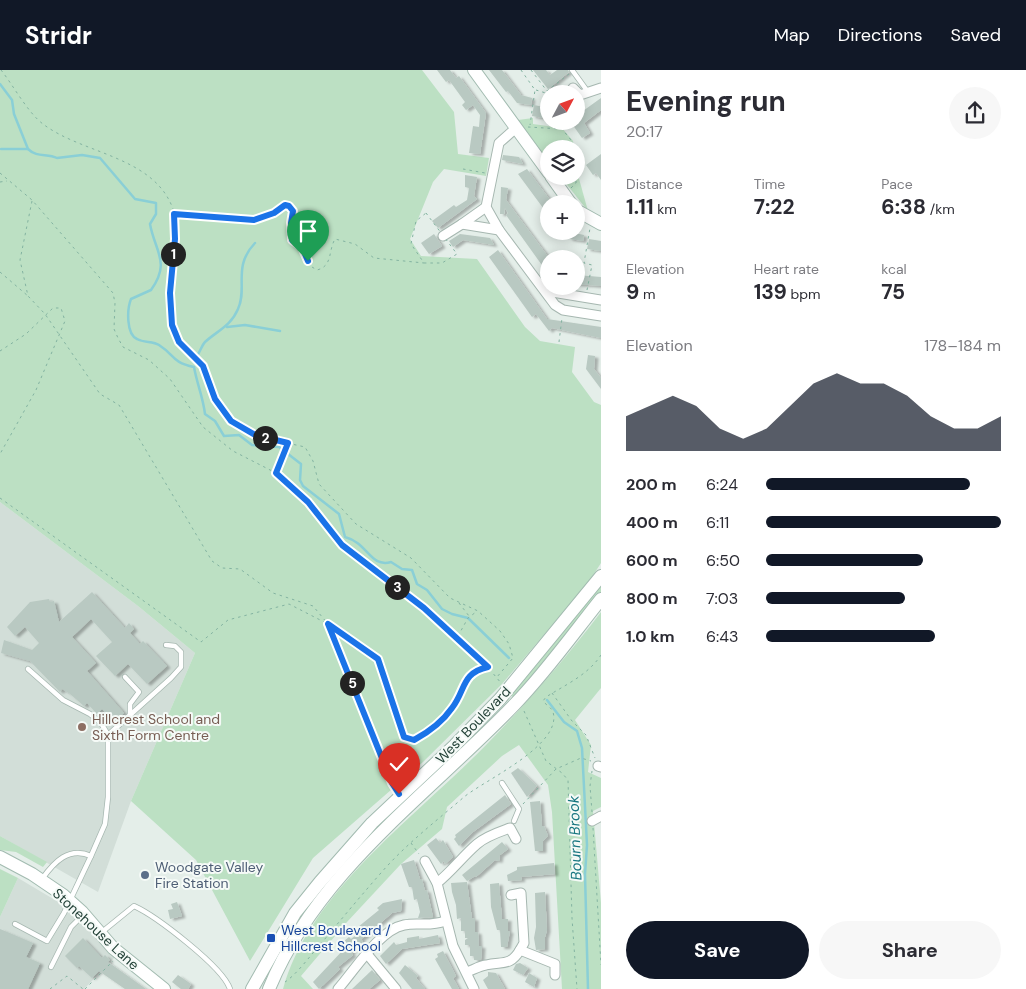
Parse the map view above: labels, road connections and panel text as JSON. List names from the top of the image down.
{
  "streets": {
    "main road": ["West Boulevard", "Stonehouse Lane"]
  },
  "water": ["Bourn Brook"],
  "places": {
    "other": ["Hillcrest School and Sixth Form Centre", "Woodgate Valley Fire Station"],
    "transit": ["West Boulevard / Hillcrest School"]
  },
  "north": "top right",
  "page": {
    "header": "Stridr",
    "nav": ["Map", "Directions", "Saved"],
    "heading": ["Evening run", "20:17"],
    "map_buttons": ["+", "−"],
    "stats": [
      ["Distance", "1.11 km"],
      ["Time", "7:22"],
      ["Pace", "6:38 /km"],
      ["Elevation", "9 m"],
      ["Heart rate", "139 bpm"],
      ["kcal", "75"]
    ],
    "pins": [
      "1",
      "2",
      "3",
      "5"
    ],
    "chart": ["Elevation", "178–184 m"],
    "list": [
      {
        "name": "200 m",
        "note": "6:24"
      },
      {
        "name": "400 m",
        "note": "6:11"
      },
      {
        "name": "600 m",
        "note": "6:50"
      },
      {
        "name": "800 m",
        "note": "7:03"
      },
      {
        "name": "1.0 km",
        "note": "6:43"
      }
    ],
    "buttons": ["Save", "Share"]
  }
}
